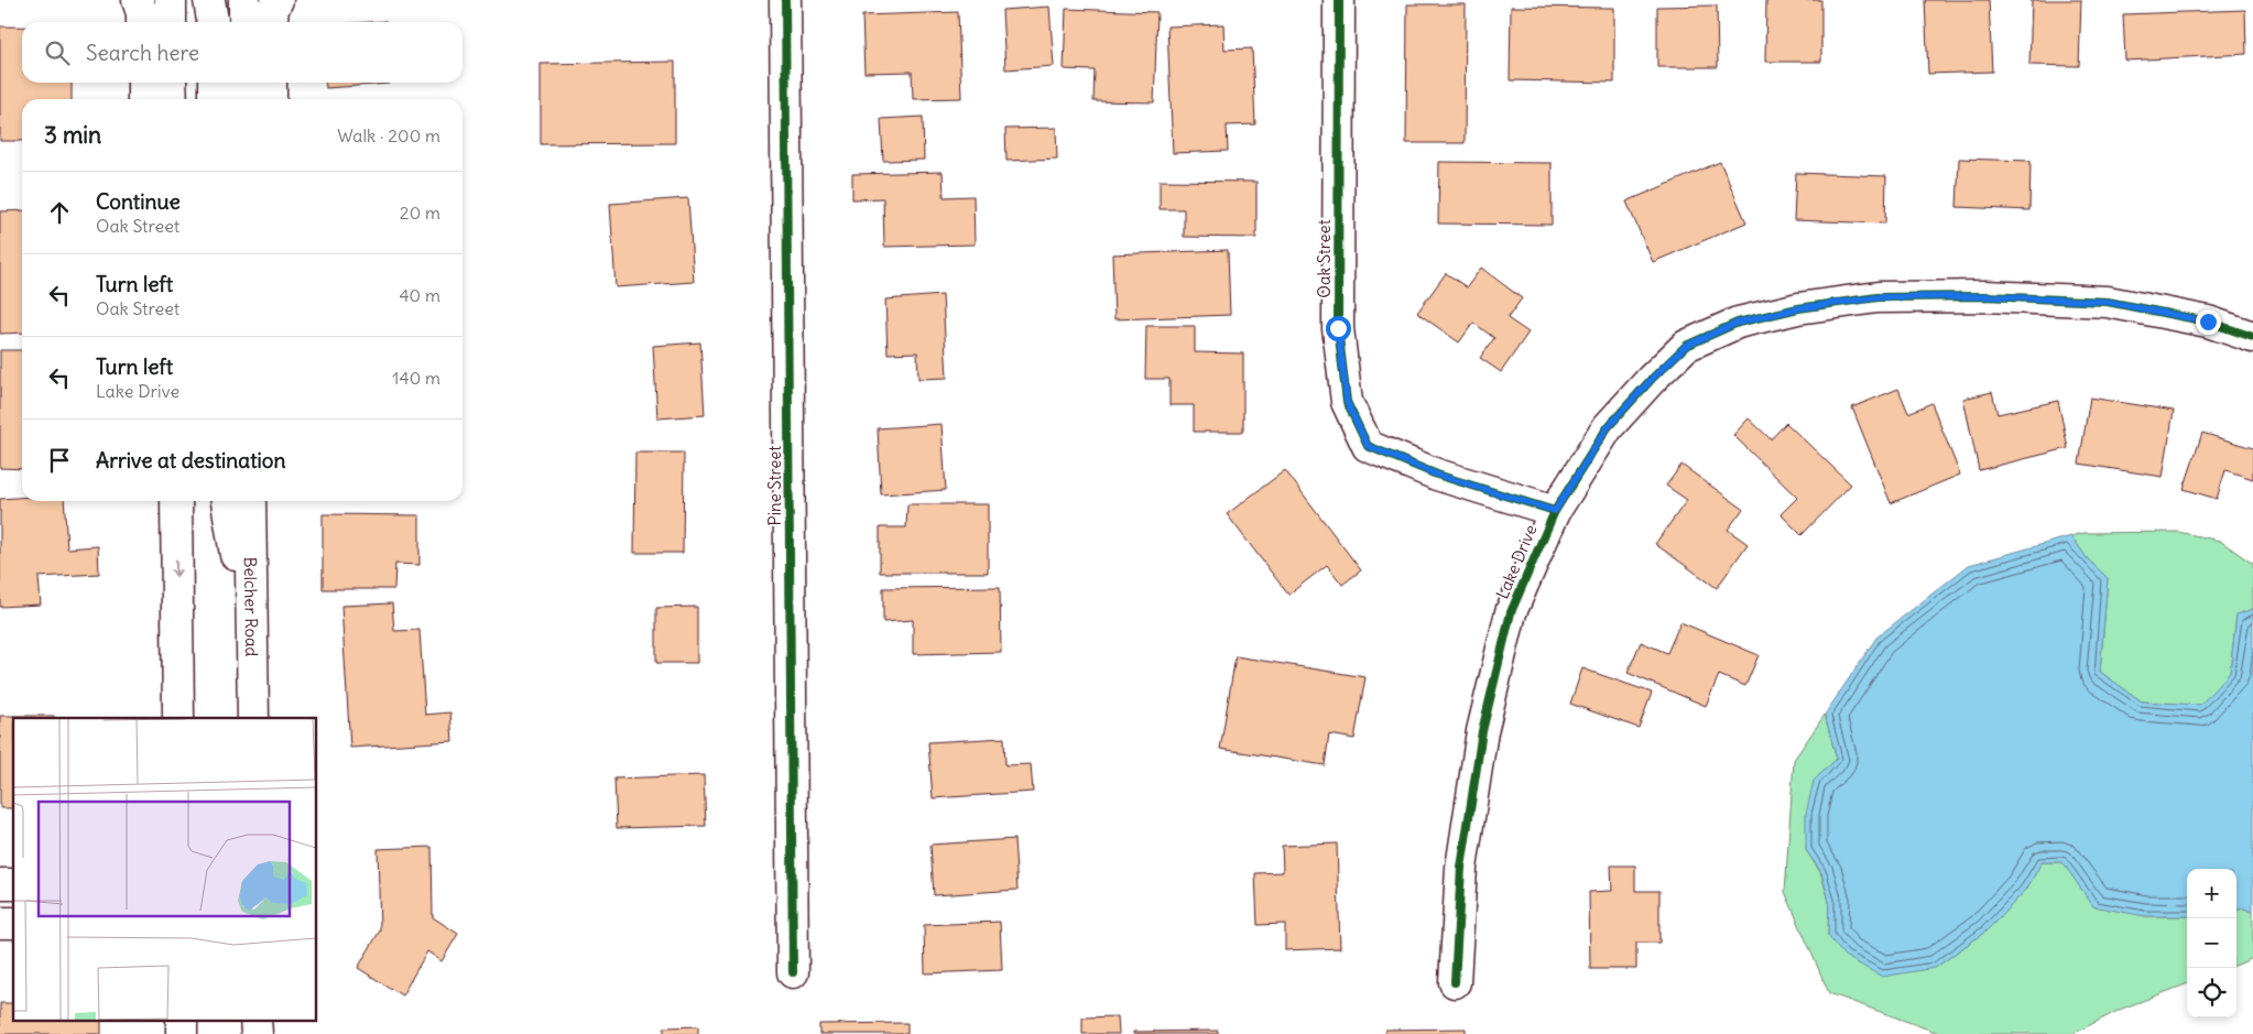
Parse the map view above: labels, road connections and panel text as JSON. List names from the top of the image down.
{
  "streets": {
    "street": [
      "Oak Street",
      "Pine Street",
      "Lake Drive",
      "Belcher Road"
    ]
  },
  "crossings": [
    ["Oak Street", "Lake Drive"]
  ],
  "page": {
    "search": "Search here",
    "heading": ["3 min", "Walk · 200 m"],
    "list": [
      ["Continue", "Oak Street", "20 m"],
      ["Turn left", "Oak Street", "40 m"],
      ["Turn left", "Lake Drive", "140 m"],
      "Arrive at destination"
    ],
    "map_buttons": ["+", "−"]
  }
}
